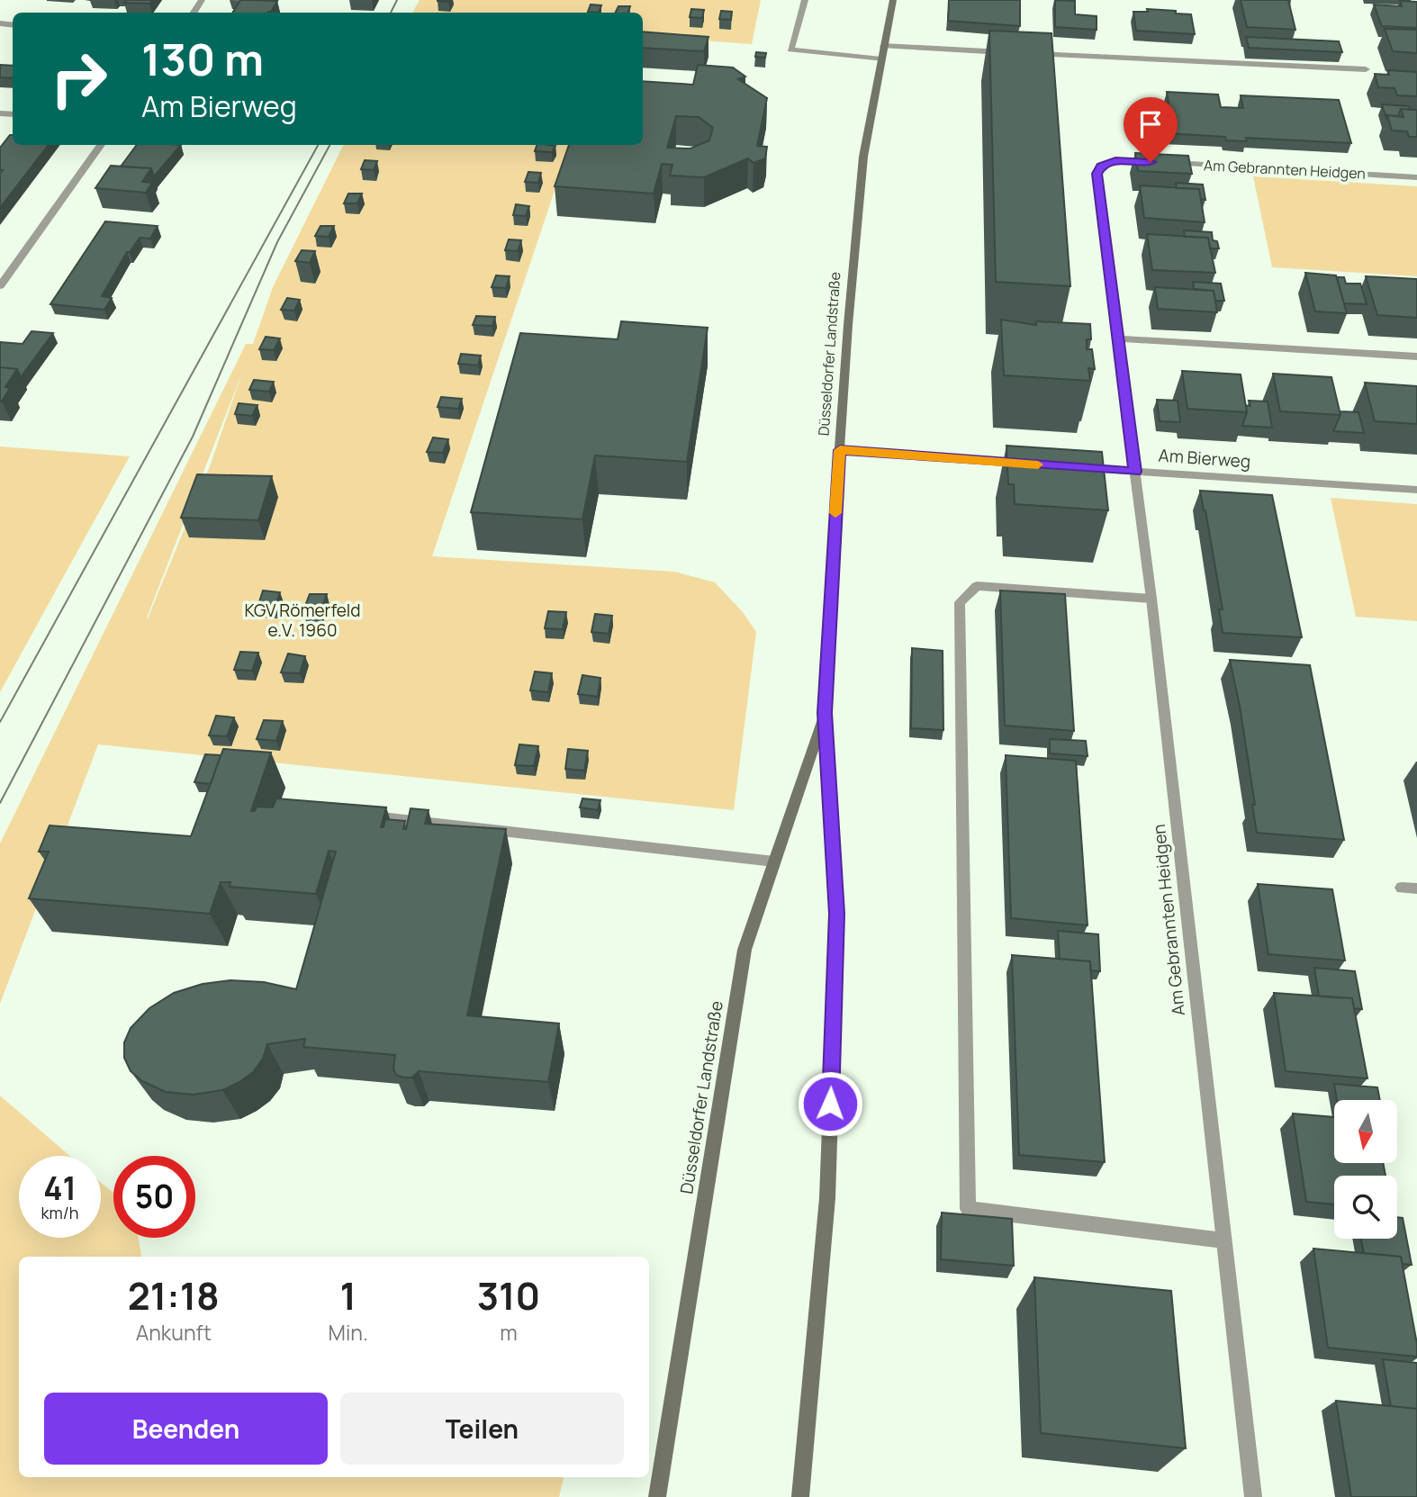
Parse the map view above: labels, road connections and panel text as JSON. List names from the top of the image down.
{
  "streets": {
    "main road": ["Düsseldorfer Landstraße"],
    "street": ["Am Gebrannten Heidgen", "Am Bierweg"]
  },
  "crossings": [
    ["Am Gebrannten Heidgen", "Am Bierweg"]
  ],
  "parks": ["KGV Römerfeld e.V. 1960"],
  "north": "bottom",
  "page": {
    "turn": ["130 m", "Am Bierweg"],
    "speed": "41 km/h",
    "limit": "50",
    "eta": [
      "21:18",
      "Ankunft",
      "1",
      "Min.",
      "310",
      "m"
    ],
    "buttons": ["Beenden", "Teilen"]
  }
}
